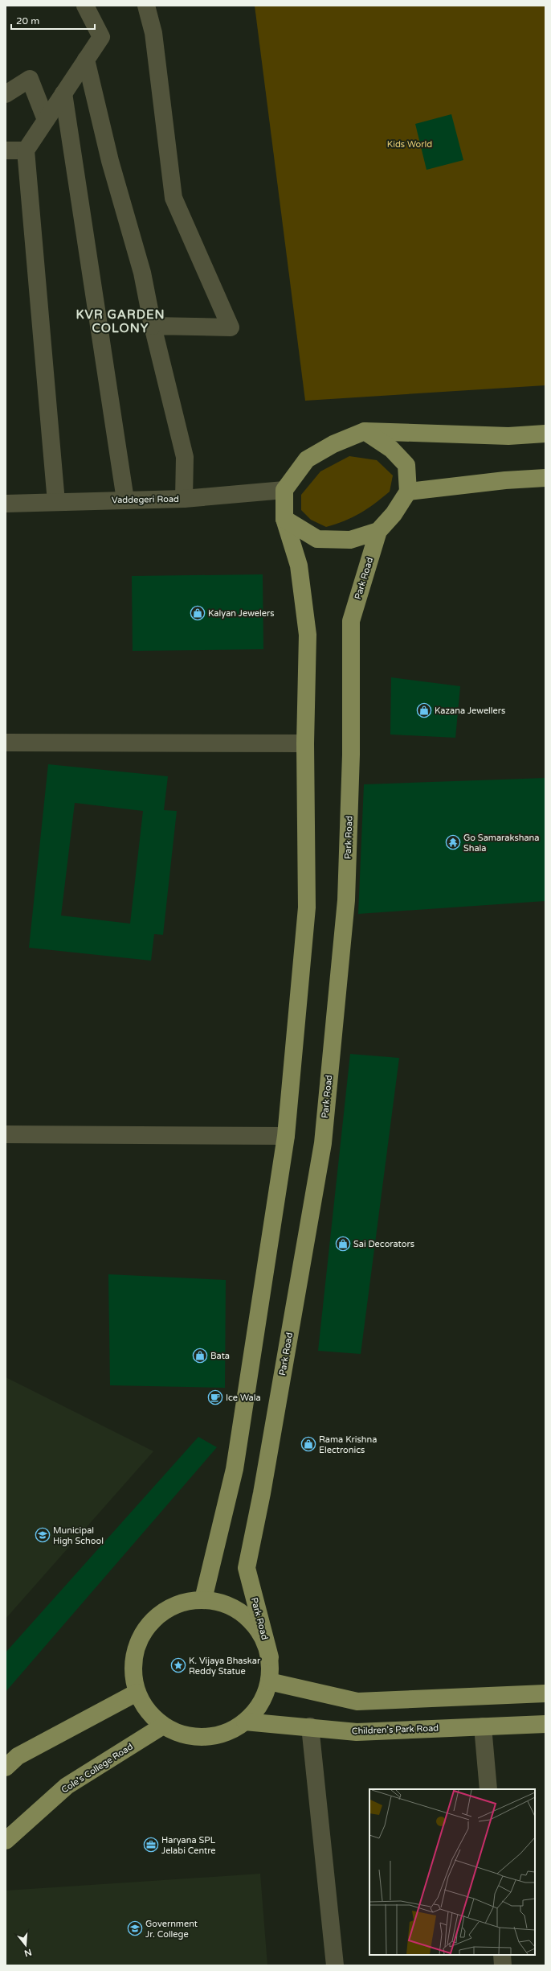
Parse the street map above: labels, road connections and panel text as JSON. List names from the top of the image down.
{
  "streets": {
    "main road": ["Park Road", "Children's Park Road", "Cole's College Road"],
    "street": ["Vaddegeri Road"]
  },
  "districts": ["KVR GARDEN COLONY"],
  "parks": ["Kids World"],
  "places": {
    "shop": [
      "Kalyan Jewelers",
      "Kazana Jewellers",
      "Sai Decorators",
      "Bata",
      "Rama Krishna Electronics"
    ],
    "temple": ["Go Samarakshana Shala"],
    "cafe": ["Ice Wala"],
    "school or university": ["Municipal High School", "Government Jr. College"],
    "place": ["K. Vijaya Bhaskar Reddy Statue"],
    "office": ["Haryana SPL Jelabi Centre"]
  },
  "scale_bar": "20 m",
  "north": "bottom"
}
